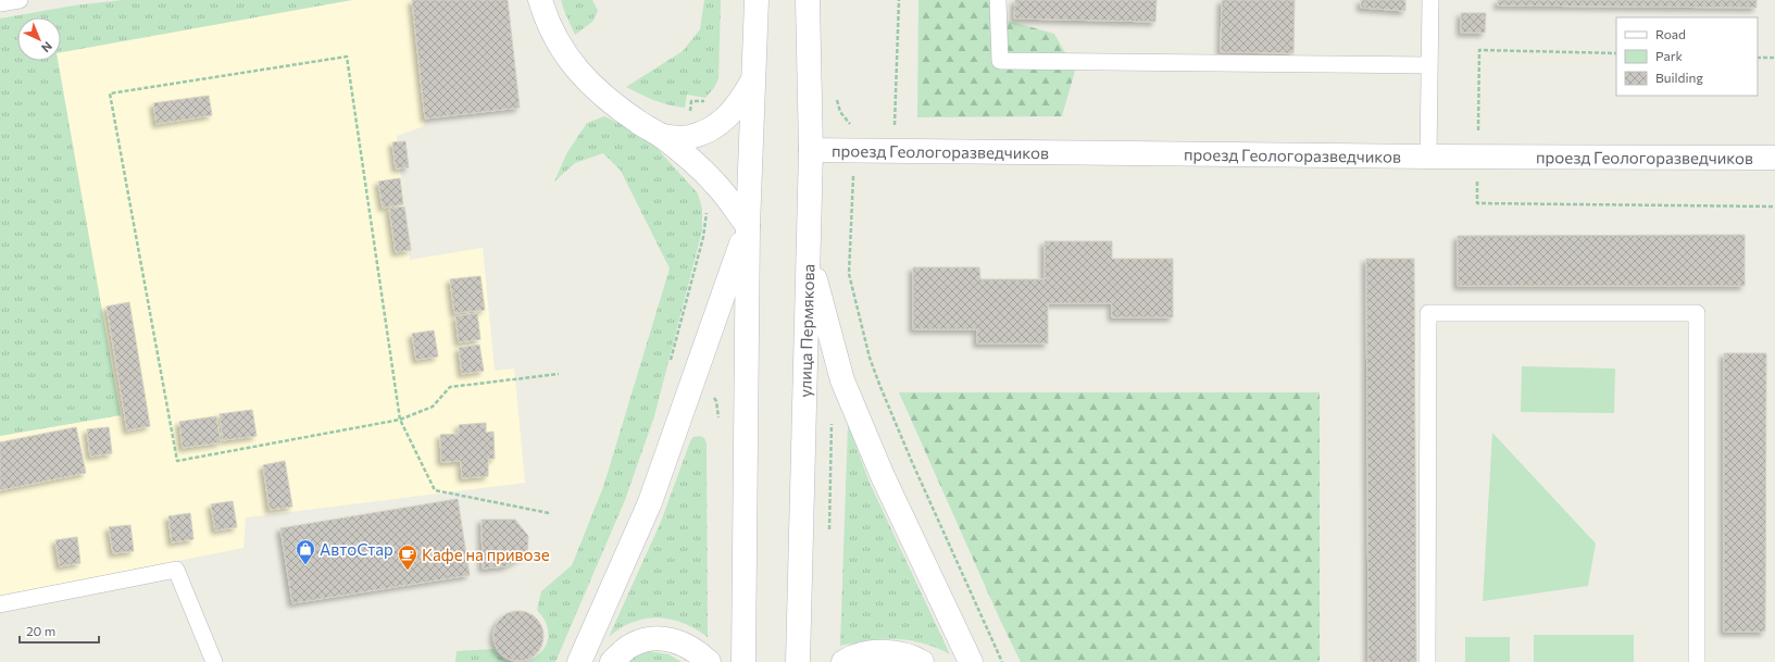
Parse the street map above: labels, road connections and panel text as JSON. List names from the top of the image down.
{
  "streets": {
    "main road": ["проезд Геологоразведчиков", "улица Пермякова"]
  },
  "crossings": [
    ["проезд Геологоразведчиков", "улица Пермякова"]
  ],
  "places": {
    "shop": ["АвтоСтар"],
    "cafe": ["Кафе на привозе"]
  },
  "legend": ["Road", "Park", "Building"],
  "scale_bar": "20 m",
  "north": "bottom right"
}
